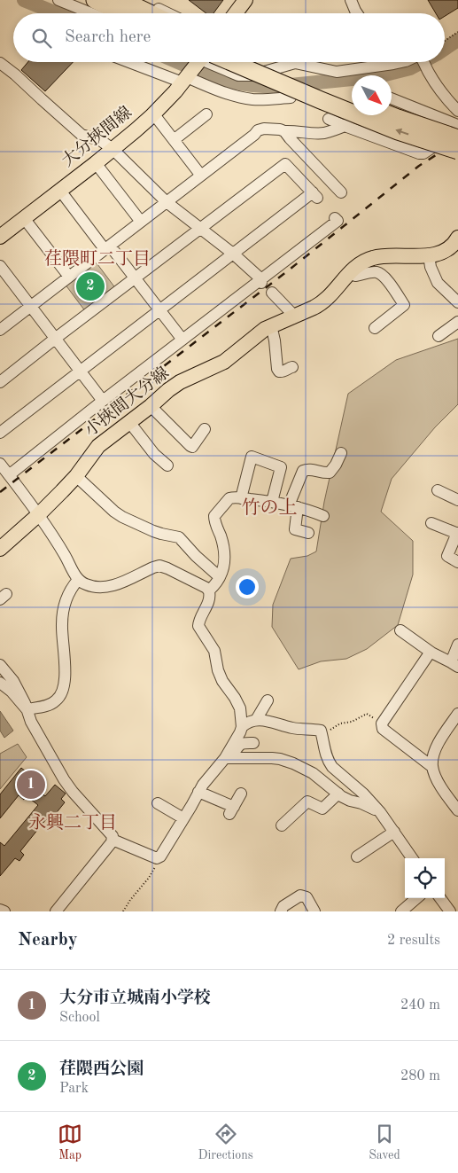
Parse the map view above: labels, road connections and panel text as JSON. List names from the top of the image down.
{
  "streets": {
    "main road": ["大分挾間線", "小挾間大分線"]
  },
  "districts": ["荏隈町二丁目", "竹の上", "永興二丁目"],
  "north": "bottom right",
  "page": {
    "search": "Search here",
    "pins": ["2", "1"],
    "heading": ["Nearby", "2 results"],
    "list": [
      {
        "mark": "1",
        "name": "大分市立城南小学校",
        "note": "School",
        "value": "240 m"
      },
      {
        "mark": "2",
        "name": "荏隈西公園",
        "note": "Park",
        "value": "280 m"
      }
    ],
    "nav": ["Map", "Directions", "Saved"]
  }
}
